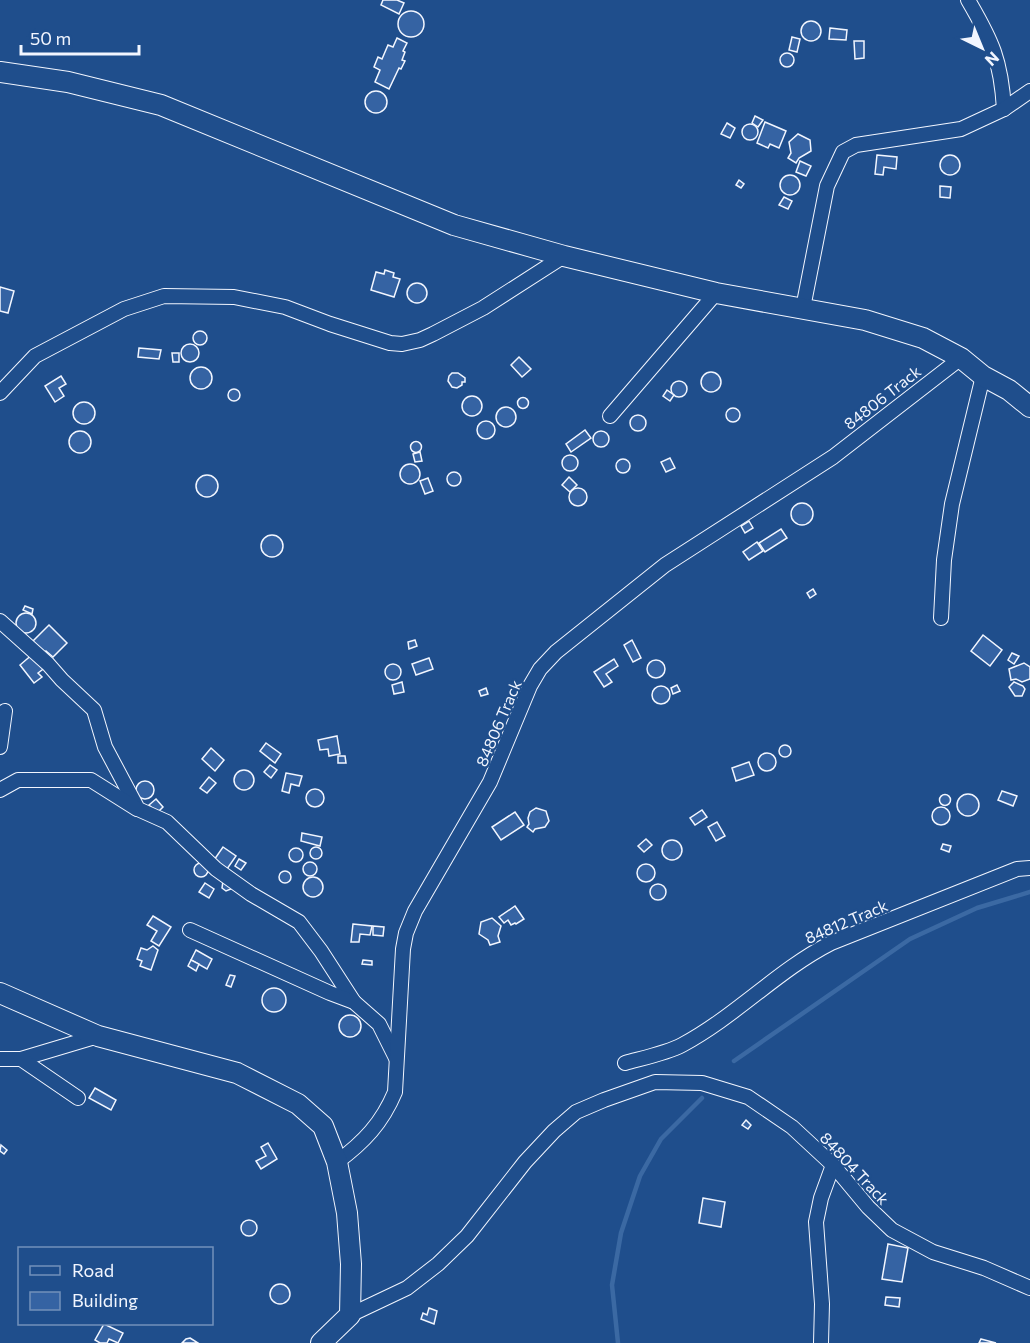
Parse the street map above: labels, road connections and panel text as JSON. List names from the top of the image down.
{
  "streets": {
    "street": ["84806 Track", "84812 Track", "84804 Track"]
  },
  "legend": ["Road", "Building"],
  "scale_bar": "50 m",
  "north": "bottom right"
}
